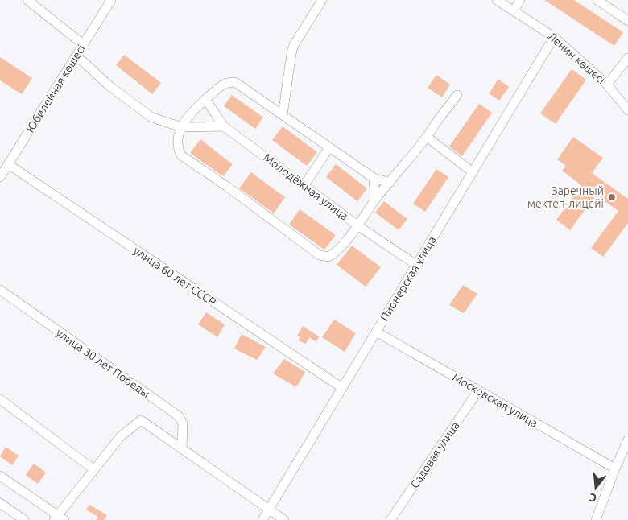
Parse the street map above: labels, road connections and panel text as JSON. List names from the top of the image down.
{
  "streets": {
    "street": [
      "Ленин көшесі",
      "Юбилейная көшесі",
      "Молодёжная улица",
      "улица 60 лет СССР",
      "Пионерская улица",
      "улица 30 лет Победы",
      "Московская улица",
      "Садовая улица"
    ]
  },
  "crossings": [
    ["Ленин көшесі", "Пионерская улица"],
    ["Юбилейная көшесі", "улица 60 лет СССР"],
    ["Молодёжная улица", "Пионерская улица"],
    ["улица 60 лет СССР", "Пионерская улица"],
    ["Пионерская улица", "Московская улица"],
    ["Московская улица", "Садовая улица"]
  ],
  "places": ["Заречный мектеп-лицейі"],
  "north": "bottom"
}
